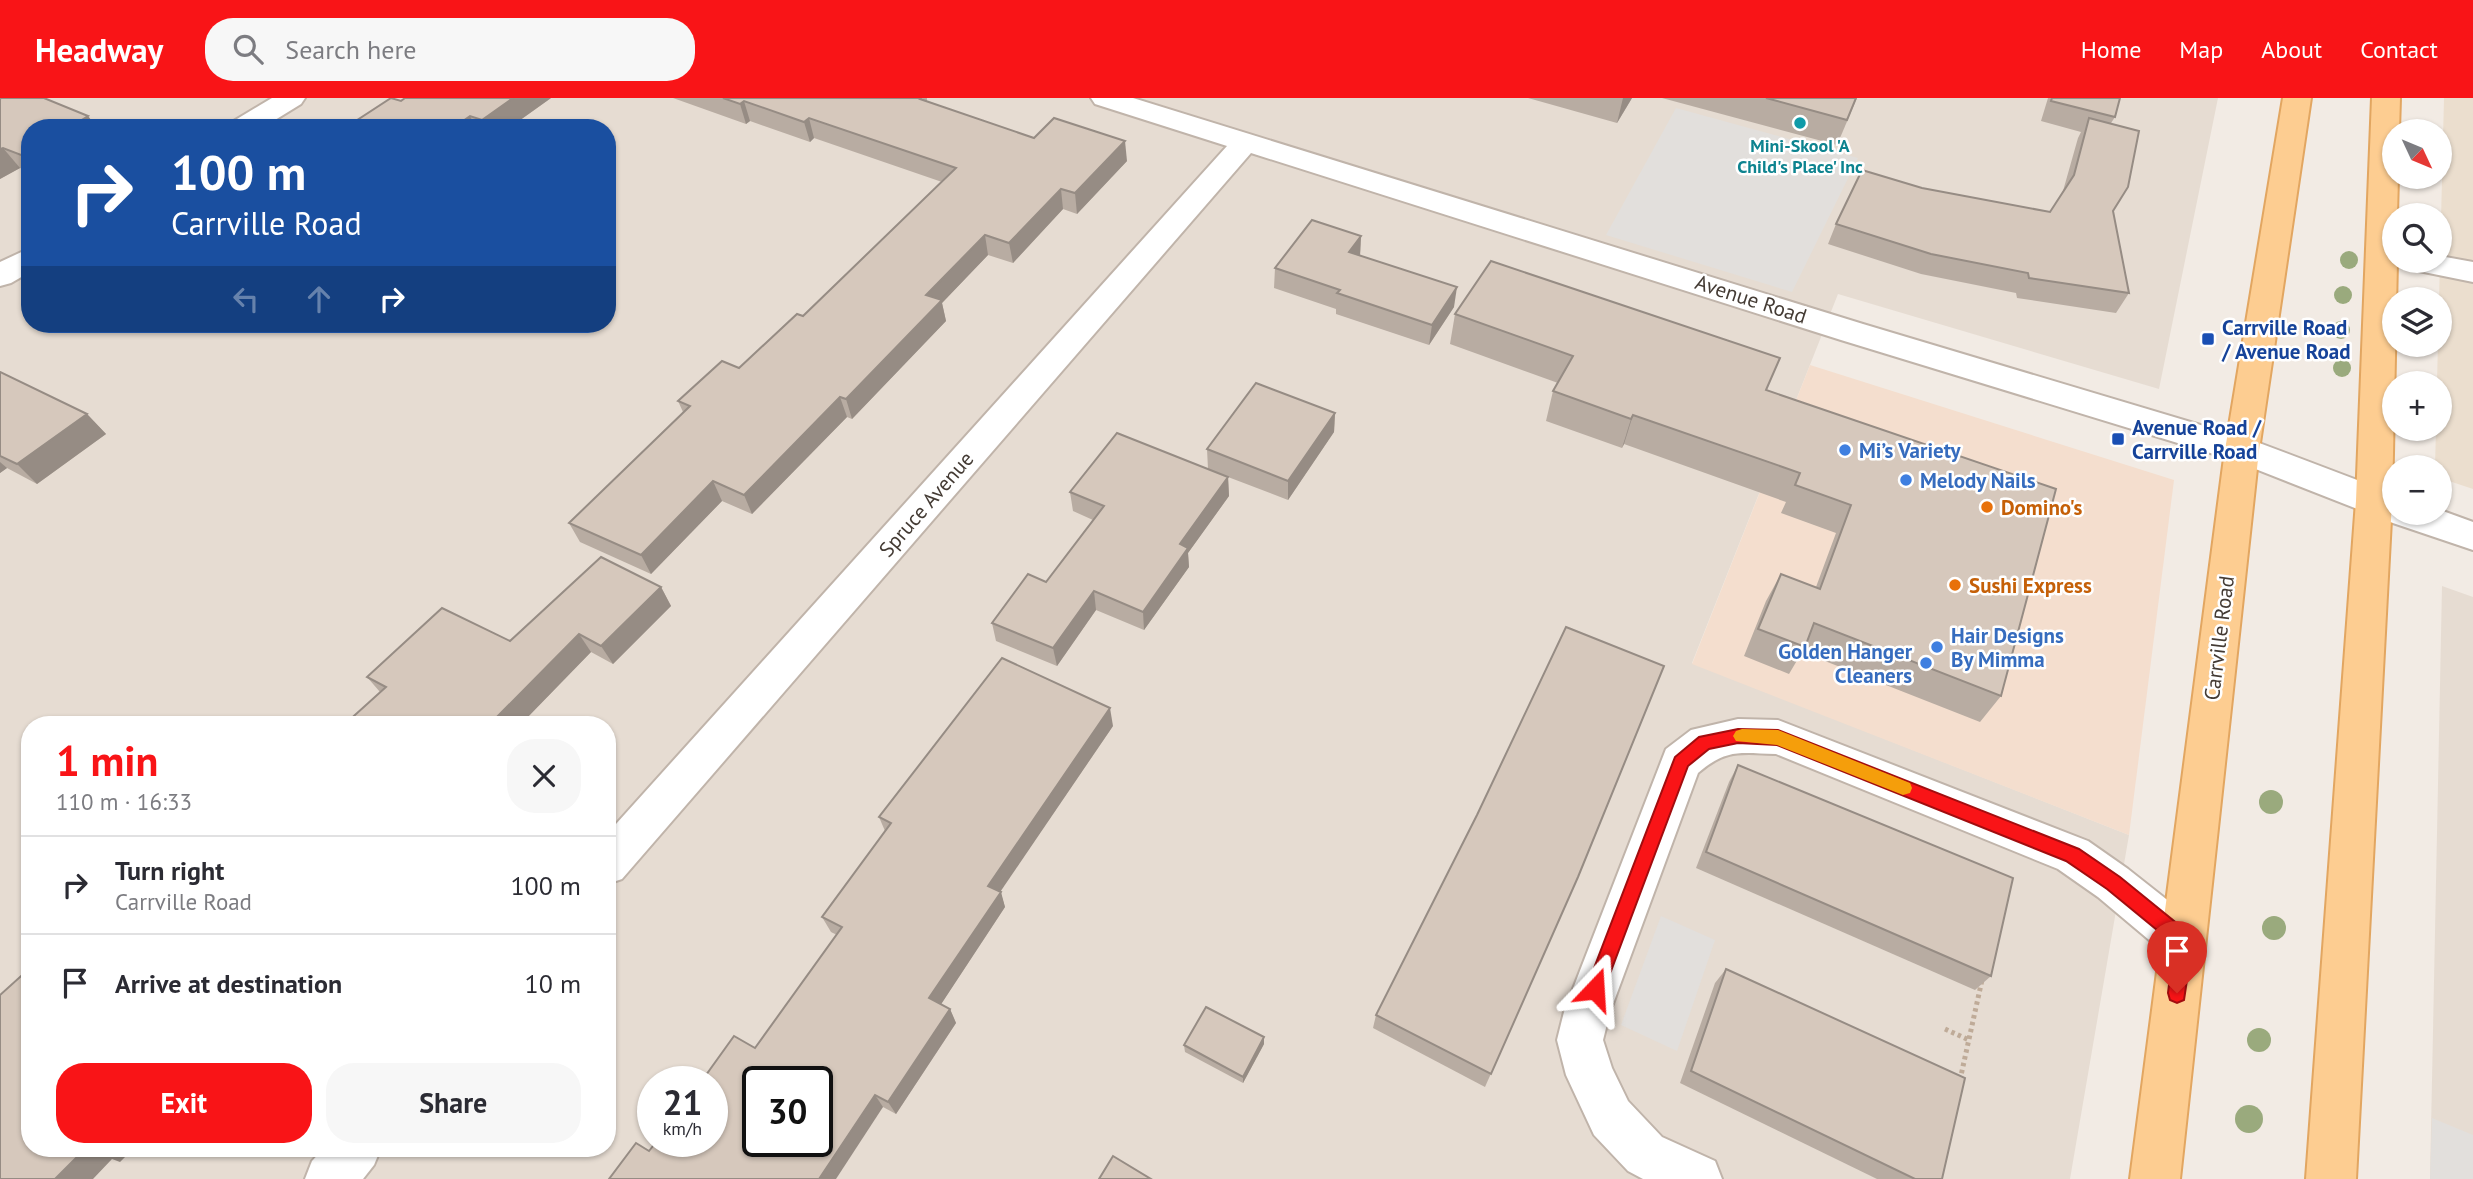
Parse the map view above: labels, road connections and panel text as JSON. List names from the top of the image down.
{
  "streets": {
    "main road": ["Carrville Road"],
    "street": ["Avenue Road", "Spruce Avenue"]
  },
  "crossings": [
    ["Avenue Road", "Spruce Avenue"],
    ["Avenue Road", "Carrville Road"]
  ],
  "places": {
    "other": [
      "Mini-Skool 'A Child's Place' Inc",
      "Mi’s Variety",
      "Melody Nails",
      "Domino's",
      "Sushi Express",
      "Hair Designs By Mimma",
      "Golden Hanger Cleaners"
    ],
    "transit": ["Carrville Road / Avenue Road", "Avenue Road / Carrville Road"]
  },
  "north": "bottom right",
  "page": {
    "header": "Headway",
    "search": "Search here",
    "nav": [
      "Home",
      "Map",
      "About",
      "Contact"
    ],
    "map_buttons": ["+", "−"],
    "turn": ["100 m", "Carrville Road"],
    "heading": ["1 min", "110 m · 16:33"],
    "list": [
      {
        "name": "Turn right",
        "note": "Carrville Road",
        "value": "100 m"
      },
      {
        "name": "Arrive at destination",
        "value": "10 m"
      }
    ],
    "buttons": ["Exit", "Share"],
    "speed": "21 km/h",
    "limit": "30"
  }
}
